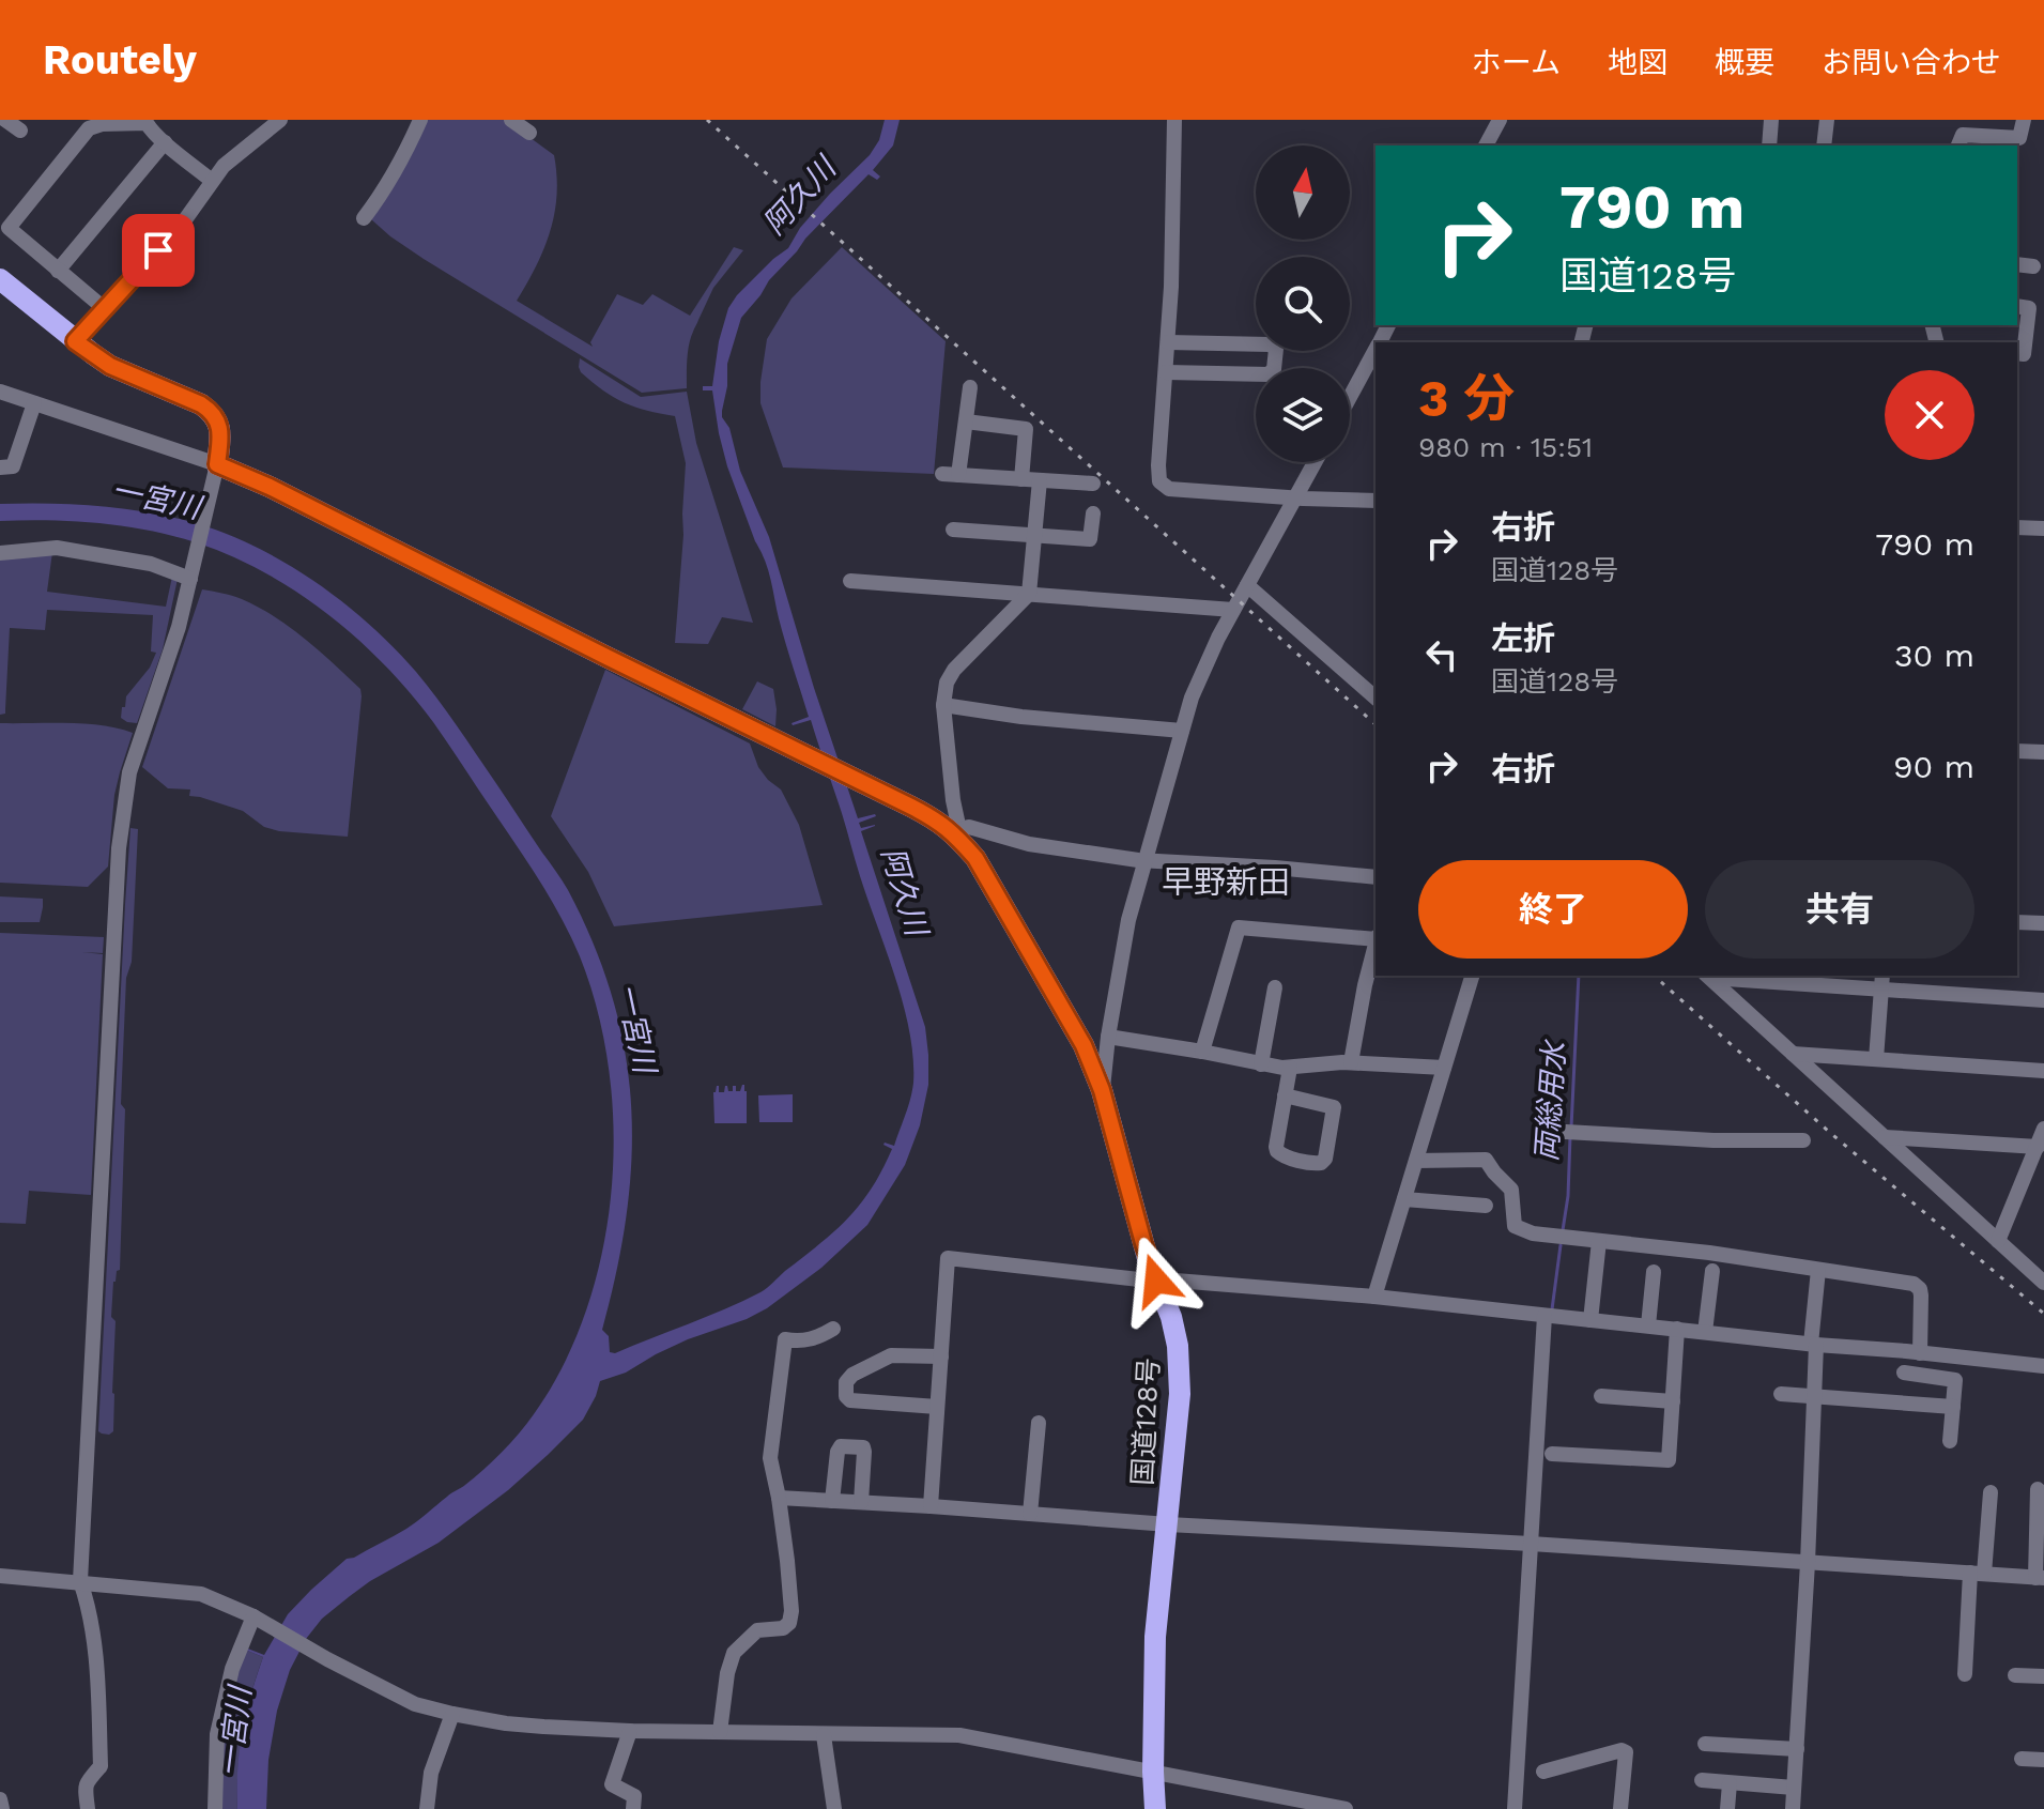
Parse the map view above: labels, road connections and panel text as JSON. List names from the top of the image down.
{
  "streets": {
    "highway": ["国道128号"]
  },
  "districts": ["早野新田"],
  "water": ["阿久川", "一宮川", "両総用水"],
  "north": "top",
  "page": {
    "header": "Routely",
    "nav": [
      "ホーム",
      "地図",
      "概要",
      "お問い合わせ"
    ],
    "turn": ["790 m", "国道128号"],
    "heading": ["3 分", "980 m · 15:51"],
    "list": [
      {
        "name": "右折",
        "note": "国道128号",
        "value": "790 m"
      },
      {
        "name": "左折",
        "note": "国道128号",
        "value": "30 m"
      },
      {
        "name": "右折",
        "value": "90 m"
      }
    ],
    "buttons": ["終了", "共有"]
  }
}
